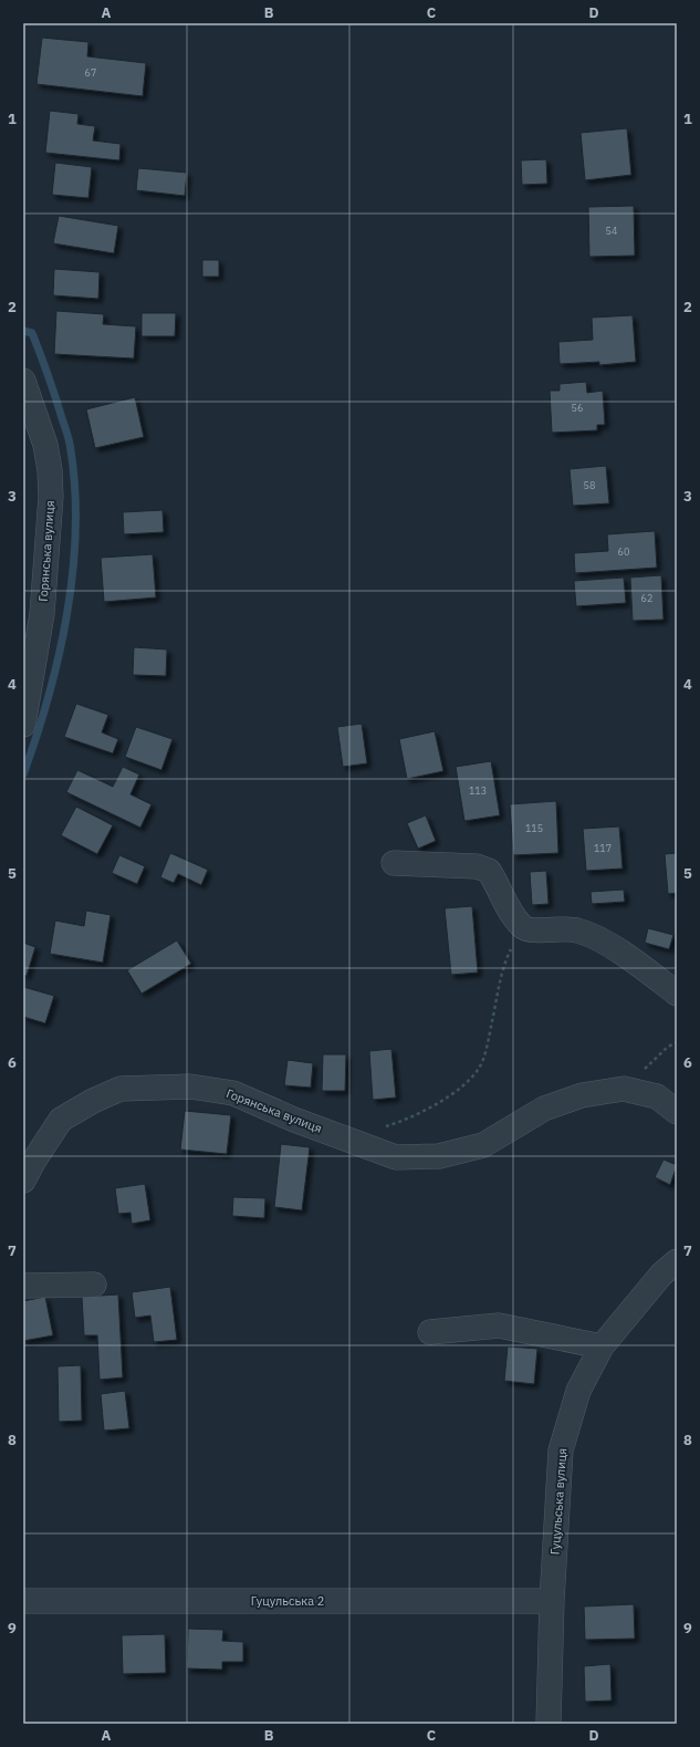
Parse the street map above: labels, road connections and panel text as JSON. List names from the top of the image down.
{
  "streets": {
    "street": ["Горянська вулиця", "Гуцульська вулиця", "Гуцульська 2"]
  },
  "crossings": [
    ["Гуцульська вулиця", "Гуцульська 2"]
  ],
  "house_numbers": [
    "67",
    "54",
    "56",
    "58",
    "60",
    "62",
    "113",
    "115",
    "117"
  ],
  "grid": {
    "columns": [
      "A",
      "B",
      "C",
      "D"
    ],
    "rows": [
      "1",
      "2",
      "3",
      "4",
      "5",
      "6",
      "7",
      "8",
      "9"
    ]
  }
}
